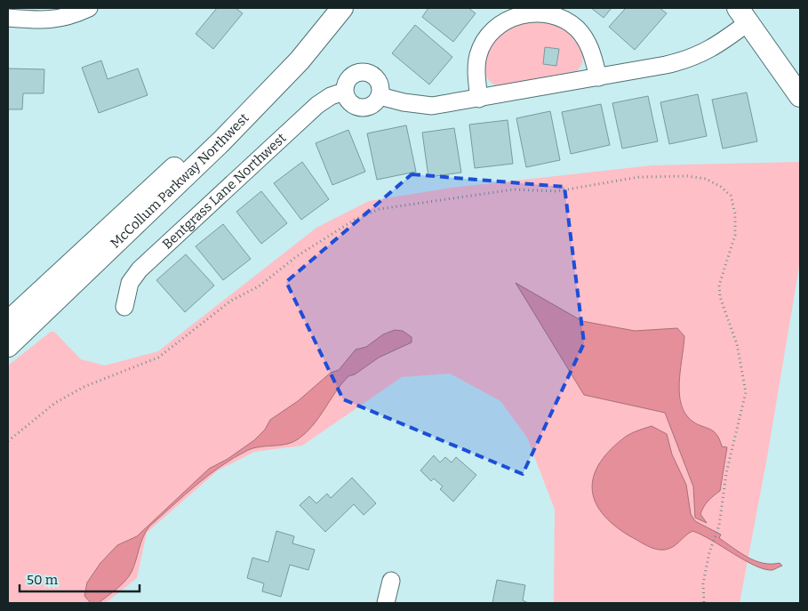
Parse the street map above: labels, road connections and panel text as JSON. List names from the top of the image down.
{
  "streets": {
    "street": ["McCollum Parkway Northwest", "Bentgrass Lane Northwest"]
  },
  "scale_bar": "50 m"
}
